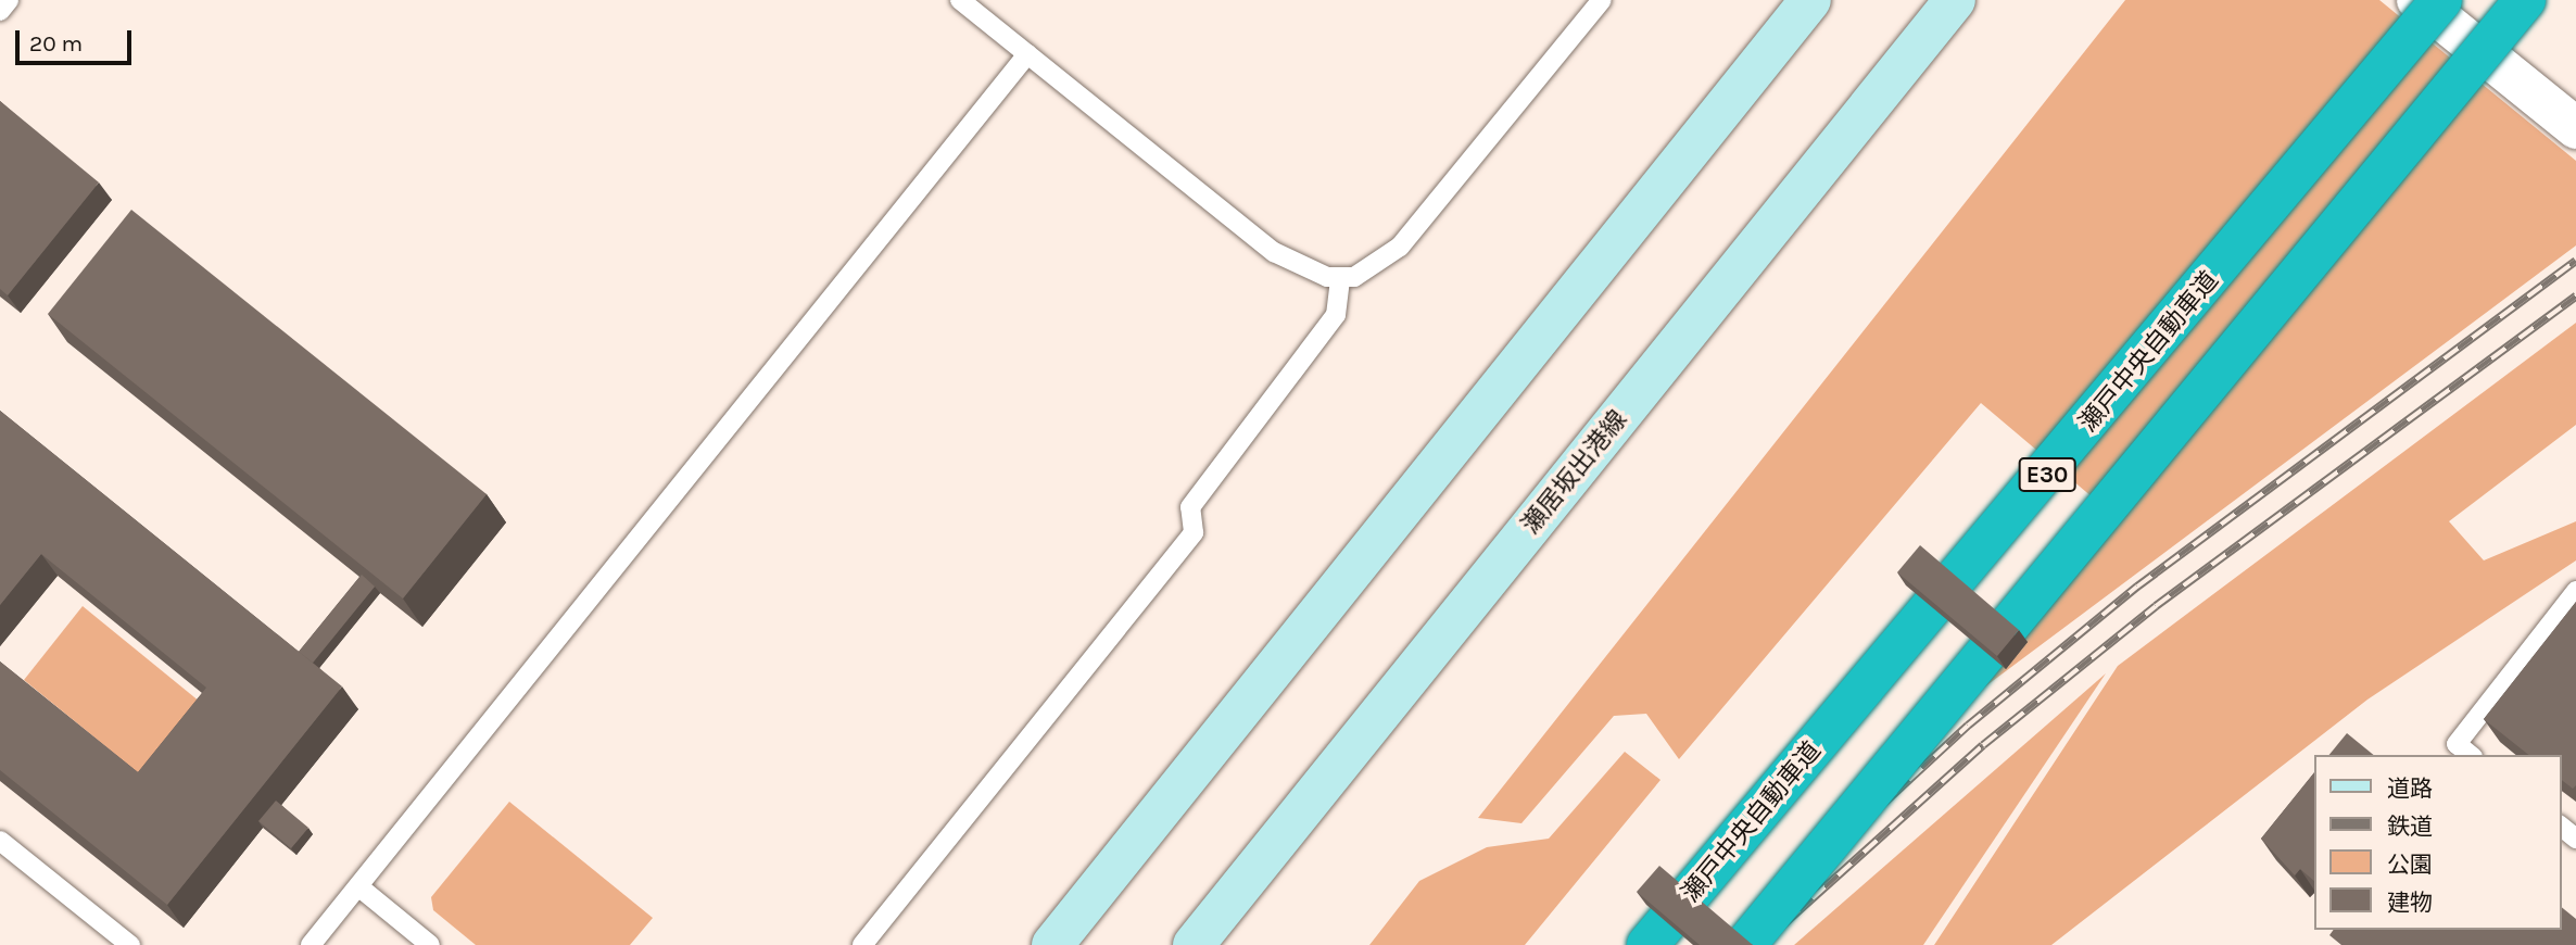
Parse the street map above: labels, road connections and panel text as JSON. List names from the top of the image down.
{
  "streets": {
    "highway": ["瀬戸中央自動車道", "E30"],
    "main road": ["瀬居坂出港線"]
  },
  "legend": [
    "道路",
    "鉄道",
    "公園",
    "建物"
  ],
  "scale_bar": "20 m"
}
